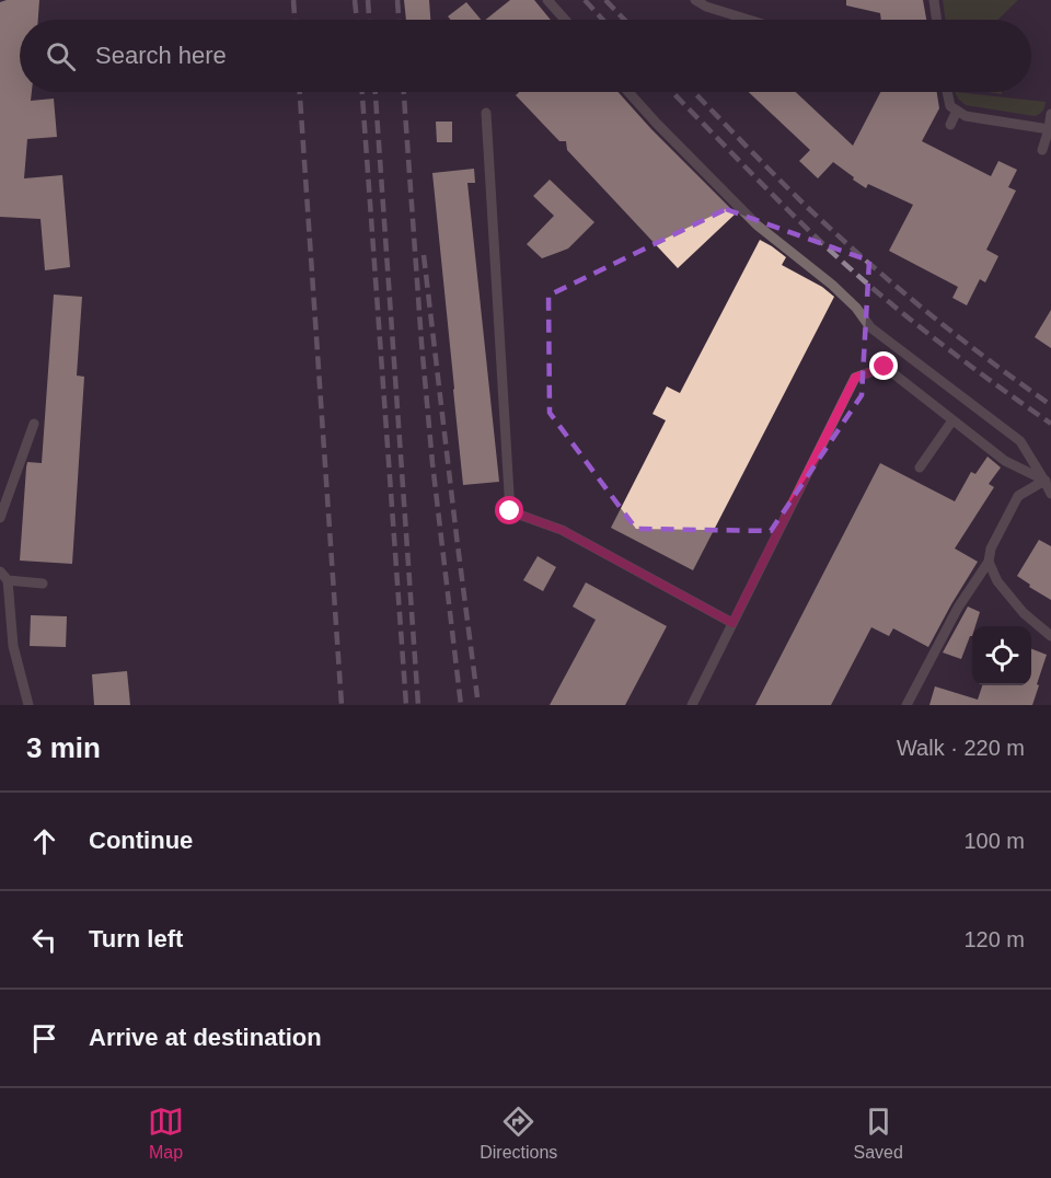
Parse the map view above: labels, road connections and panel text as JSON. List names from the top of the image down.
{
  "page": {
    "search": "Search here",
    "heading": ["3 min", "Walk · 220 m"],
    "list": [
      ["Continue", "100 m"],
      ["Turn left", "120 m"],
      "Arrive at destination"
    ],
    "nav": ["Map", "Directions", "Saved"]
  }
}
